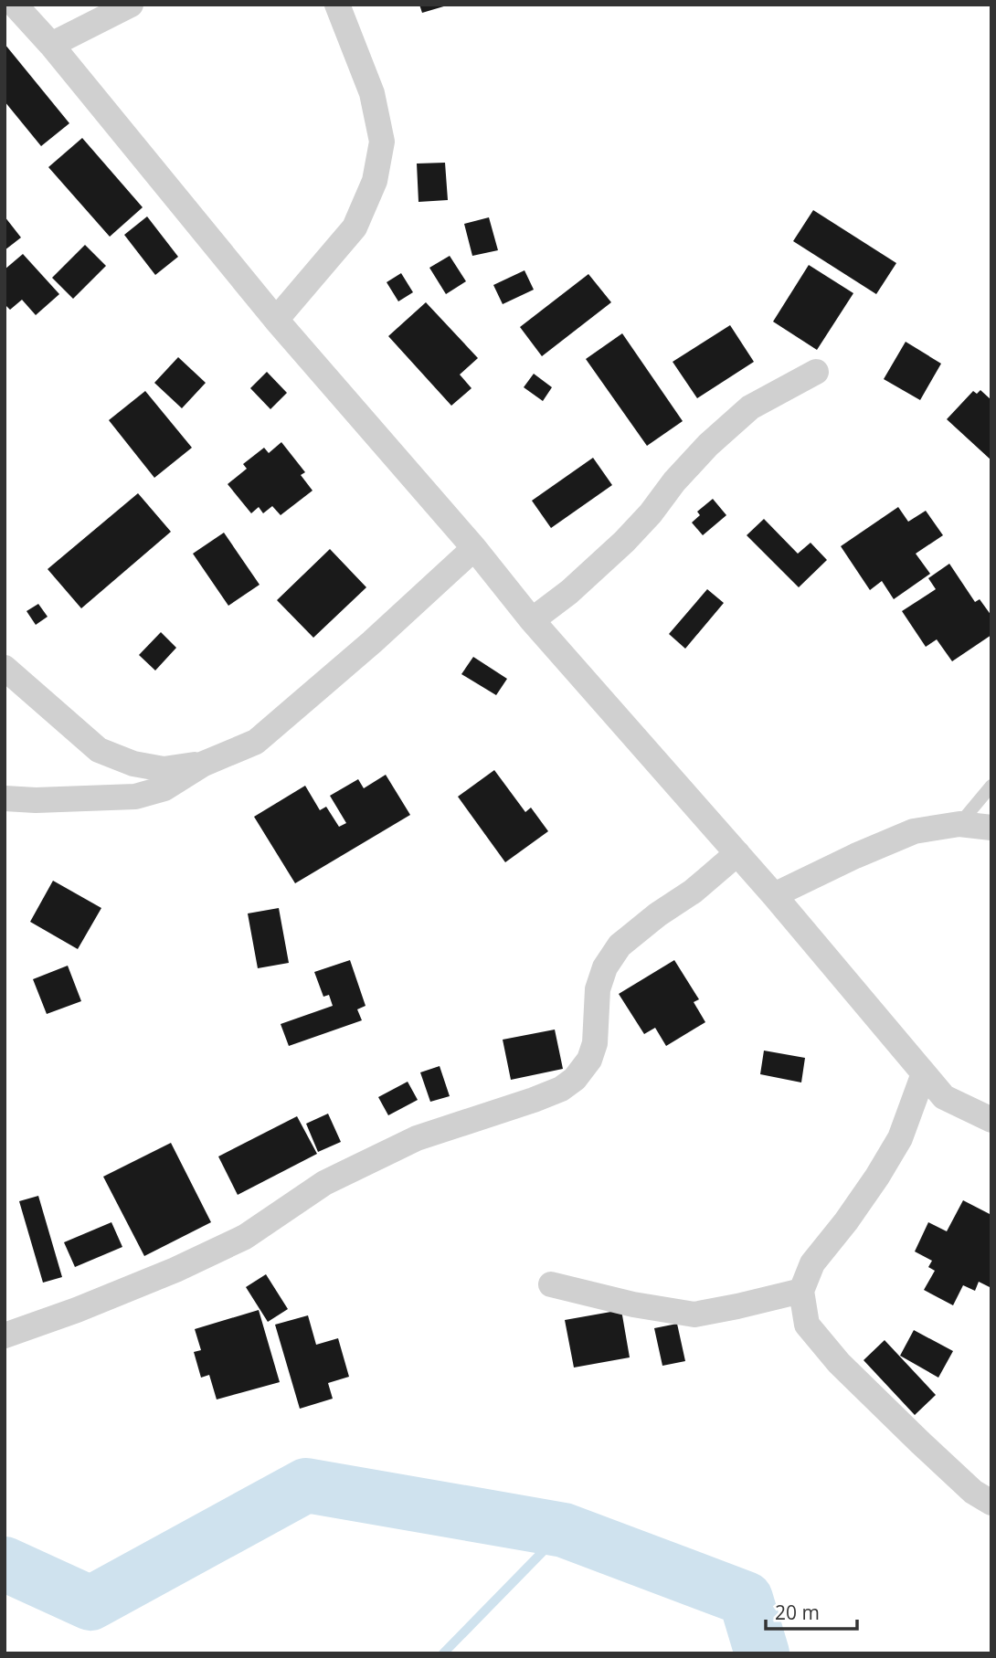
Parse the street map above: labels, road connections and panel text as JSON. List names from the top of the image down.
{
  "scale_bar": "20 m"
}
